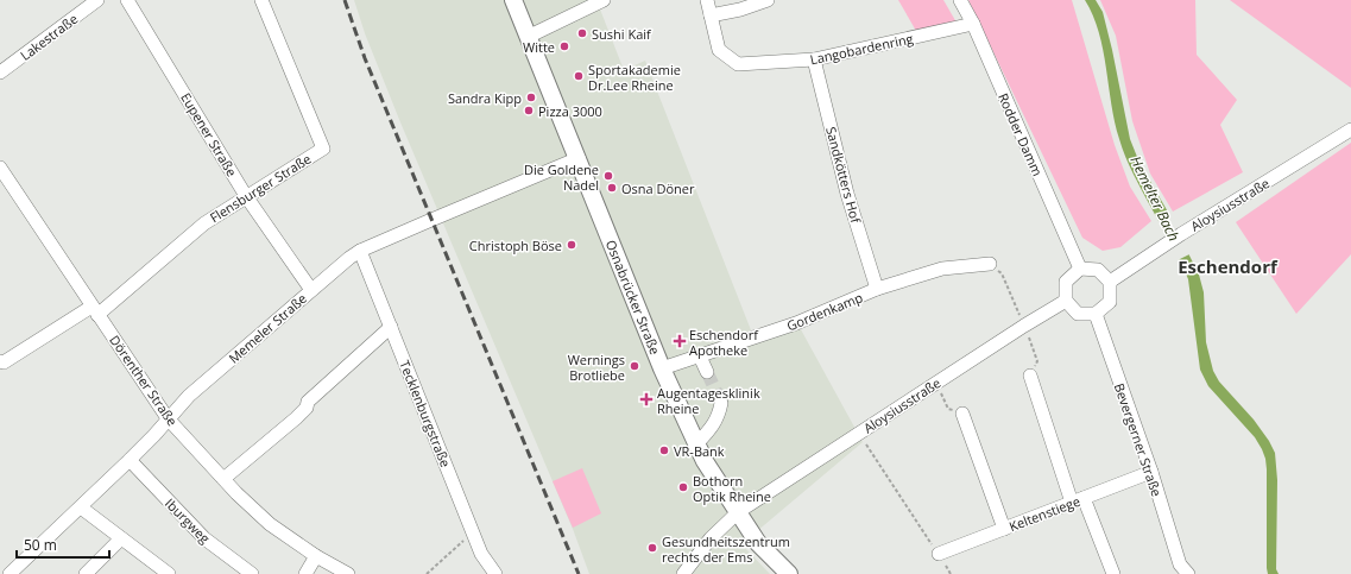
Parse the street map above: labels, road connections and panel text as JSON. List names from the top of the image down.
{
  "streets": {
    "main road": ["Osnabrücker Straße"],
    "street": [
      "Lakestraße",
      "Langobardenring",
      "Eupener Straße",
      "Rodder Damm",
      "Sandkötters Hof",
      "Flensburger Straße",
      "Aloysiusstraße",
      "Gordenkamp",
      "Memeler Straße",
      "Dörenther Straße",
      "Tecklenburgstraße",
      "Bevergerner Straße",
      "Keltenstiege",
      "Iburgweg"
    ]
  },
  "crossings": [
    ["Langobardenring", "Rodder Damm"],
    ["Langobardenring", "Sandkötters Hof"],
    ["Eupener Straße", "Flensburger Straße"],
    ["Eupener Straße", "Memeler Straße"],
    ["Rodder Damm", "Aloysiusstraße"],
    ["Rodder Damm", "Bevergerner Straße"],
    ["Sandkötters Hof", "Gordenkamp"],
    ["Flensburger Straße", "Dörenther Straße"],
    ["Aloysiusstraße", "Osnabrücker Straße"],
    ["Aloysiusstraße", "Bevergerner Straße"],
    ["Osnabrücker Straße", "Gordenkamp"],
    ["Osnabrücker Straße", "Memeler Straße"],
    ["Memeler Straße", "Dörenther Straße"],
    ["Memeler Straße", "Tecklenburgstraße"],
    ["Memeler Straße", "Iburgweg"],
    ["Bevergerner Straße", "Keltenstiege"]
  ],
  "districts": ["Eschendorf"],
  "water": ["Hemelter Bach"],
  "places": {
    "other": [
      "Sushi Kaif",
      "Witte",
      "Sportakademie Dr.Lee Rheine",
      "Sandra Kipp",
      "Pizza 3000",
      "Die Goldene Nadel",
      "Osna Döner",
      "Christoph Böse",
      "Wernings Brotliebe",
      "VR-Bank",
      "Bothorn Optik Rheine",
      "Gesundheitszentrum rechts der Ems"
    ],
    "health": ["Eschendorf Apotheke", "Augentagesklinik Rheine"]
  },
  "scale_bar": "50 m"
}
